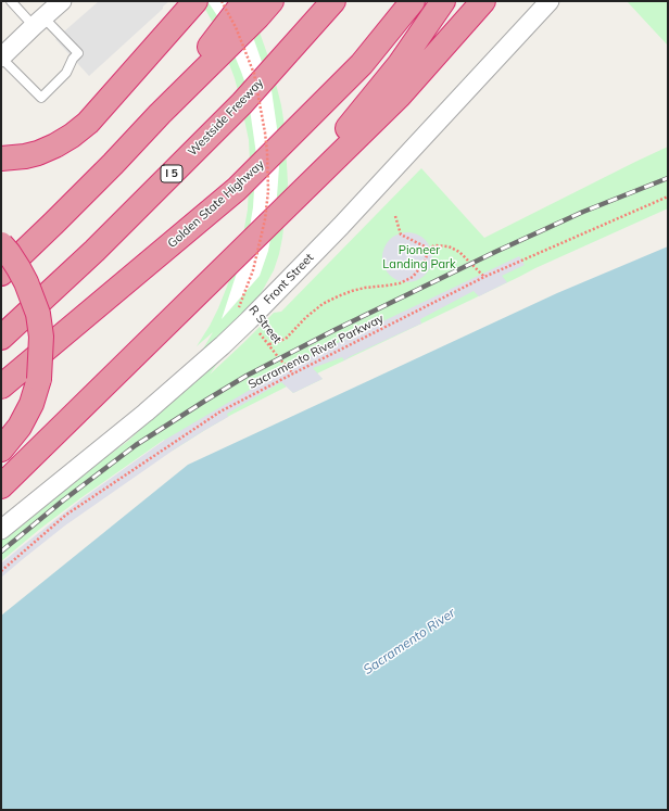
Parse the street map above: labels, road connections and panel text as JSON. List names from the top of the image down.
{
  "streets": {
    "highway": ["Westside Freeway", "I 5", "Golden State Highway"],
    "street": ["Front Street"],
    "path": ["R Street", "Sacramento River Parkway"]
  },
  "crossings": [
    ["Front Street", "R Street"],
    ["R Street", "Sacramento River Parkway"]
  ],
  "water": ["Sacramento River"],
  "parks": ["Pioneer Landing Park"]
}
